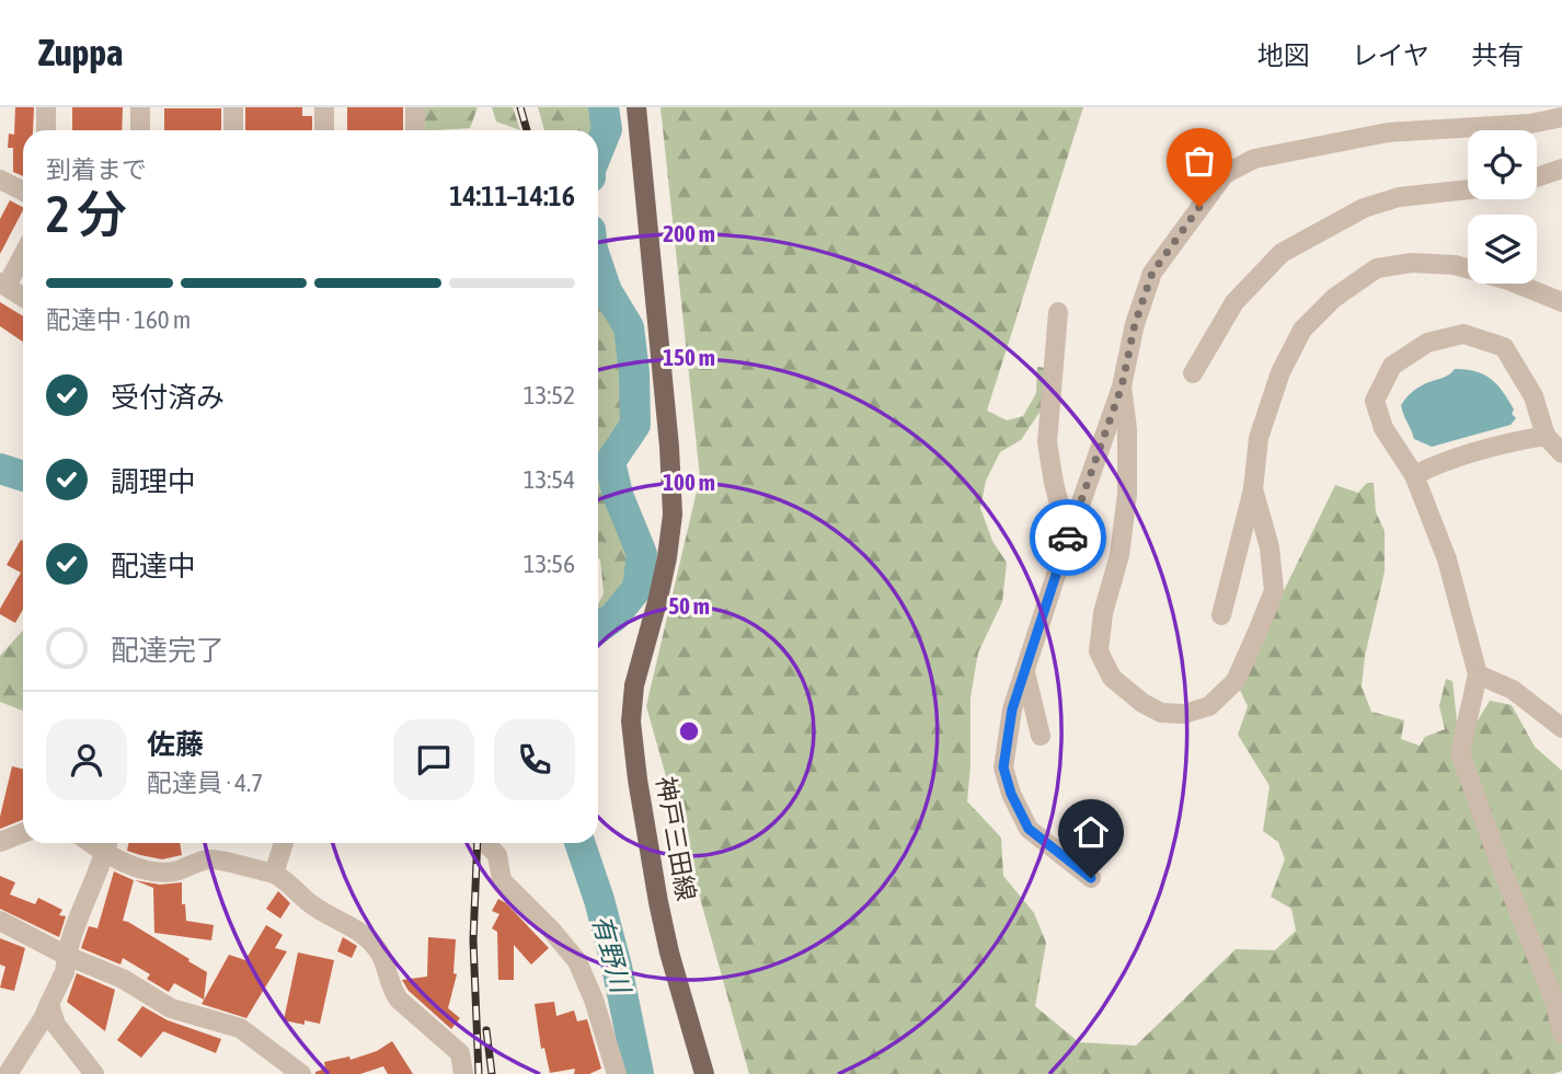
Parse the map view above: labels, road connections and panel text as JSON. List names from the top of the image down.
{
  "streets": {
    "main road": ["神戸三田線"]
  },
  "water": ["有野川"],
  "page": {
    "header": "Zuppa",
    "nav": ["地図", "レイヤ", "共有"],
    "heading": ["2 分", "到着まで", "14:11–14:16"],
    "panel": ["佐藤", "配達員 · 4.7"],
    "bar": "配達中 · 160 m",
    "list": [
      ["受付済み", "13:52"],
      ["調理中", "13:54"],
      ["配達中", "13:56"],
      "配達完了"
    ]
  },
  "rings": [
    "200 m",
    "150 m",
    "100 m",
    "50 m"
  ]
}
